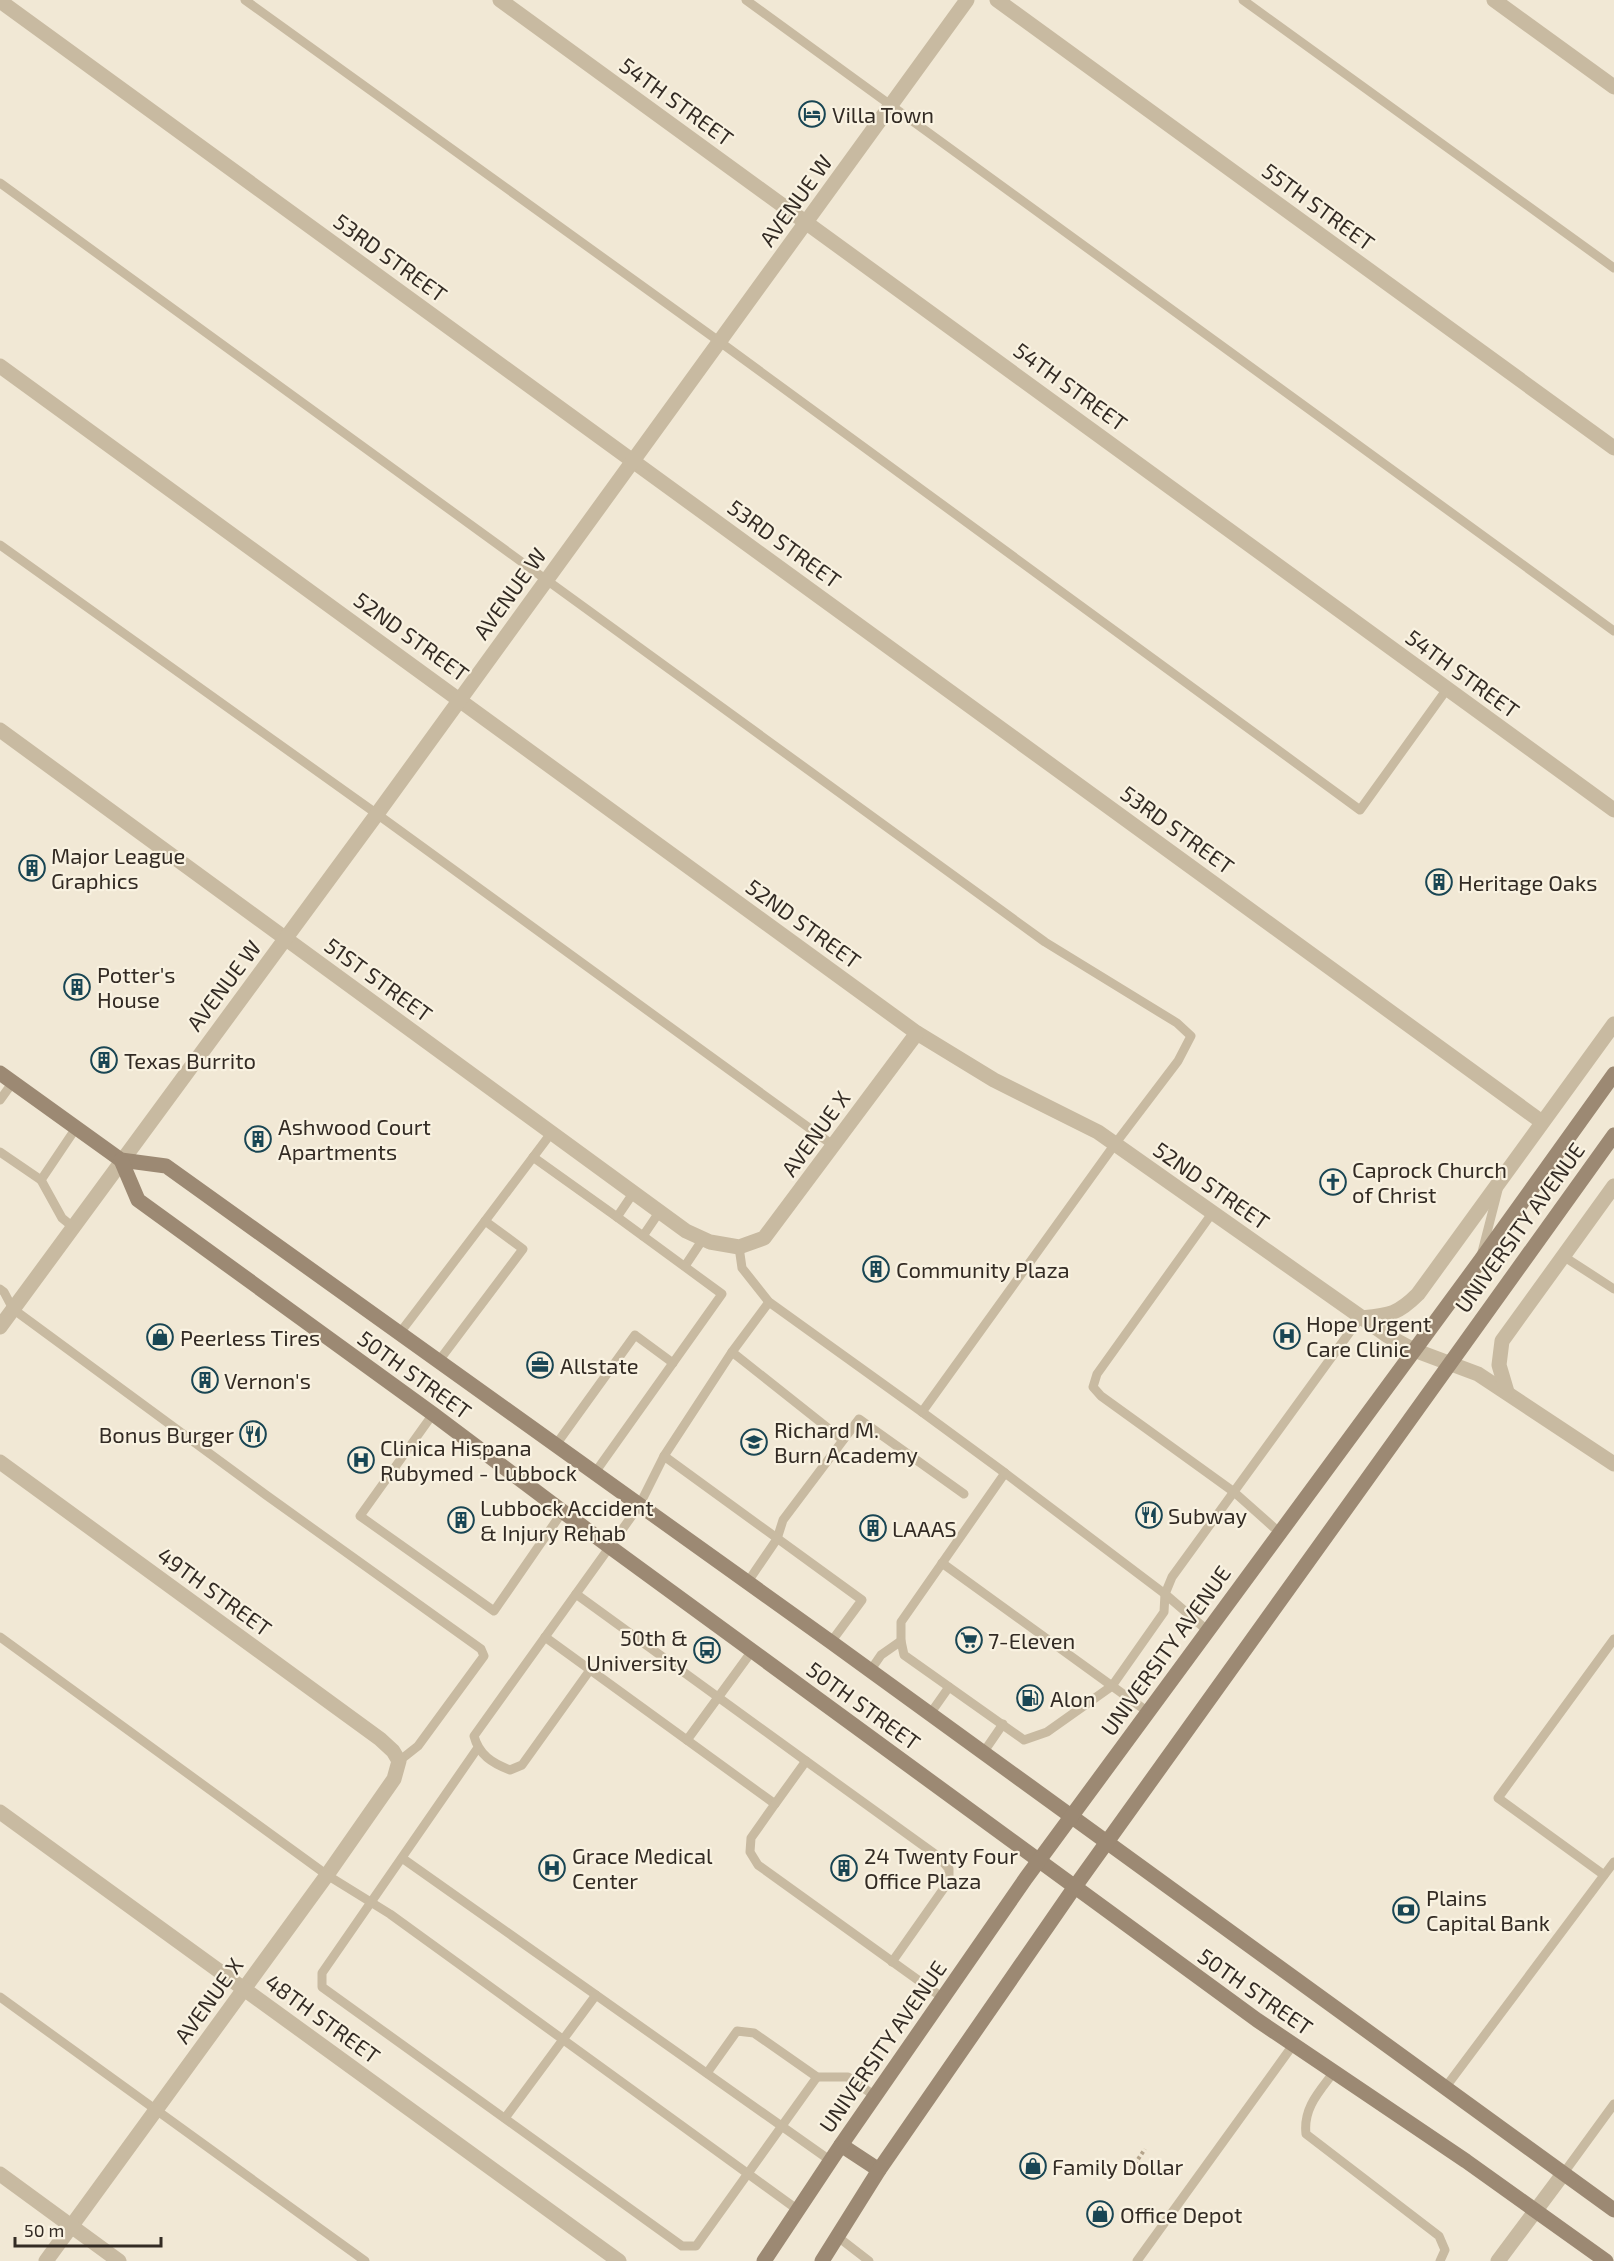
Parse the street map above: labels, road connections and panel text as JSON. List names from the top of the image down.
{
  "streets": {
    "main road": ["UNIVERSITY AVENUE", "50TH STREET"],
    "street": [
      "54TH STREET",
      "AVENUE W",
      "55TH STREET",
      "53RD STREET",
      "52ND STREET",
      "51ST STREET",
      "AVENUE X",
      "49TH STREET",
      "48TH STREET"
    ]
  },
  "crossings": [
    ["54TH STREET", "AVENUE W"],
    ["AVENUE W", "53RD STREET"],
    ["AVENUE W", "52ND STREET"],
    ["AVENUE W", "51ST STREET"],
    ["AVENUE W", "50TH STREET"],
    ["52ND STREET", "AVENUE X"],
    ["52ND STREET", "UNIVERSITY AVENUE"],
    ["51ST STREET", "AVENUE X"],
    ["AVENUE X", "49TH STREET"],
    ["AVENUE X", "48TH STREET"],
    ["UNIVERSITY AVENUE", "50TH STREET"]
  ],
  "places": {
    "hotel": ["Villa Town"],
    "building": [
      "Major League Graphics",
      "Heritage Oaks",
      "Potter's House",
      "Texas Burrito",
      "Ashwood Court Apartments",
      "Community Plaza",
      "Vernon's",
      "Lubbock Accident & Injury Rehab",
      "LAAAS",
      "24 Twenty Four Office Plaza"
    ],
    "church": ["Caprock Church of Christ"],
    "hospital": ["Hope Urgent Care Clinic", "Clinica Hispana Rubymed - Lubbock", "Grace Medical Center"],
    "shop": ["Peerless Tires", "Family Dollar", "Office Depot"],
    "office": ["Allstate"],
    "restaurant": ["Bonus Burger", "Subway"],
    "school or university": ["Richard M. Burn Academy"],
    "supermarket": ["7-Eleven"],
    "bus stop": ["50th & University"],
    "fuel station": ["Alon"],
    "bank": ["Plains Capital Bank"]
  },
  "scale_bar": "50 m"
}
